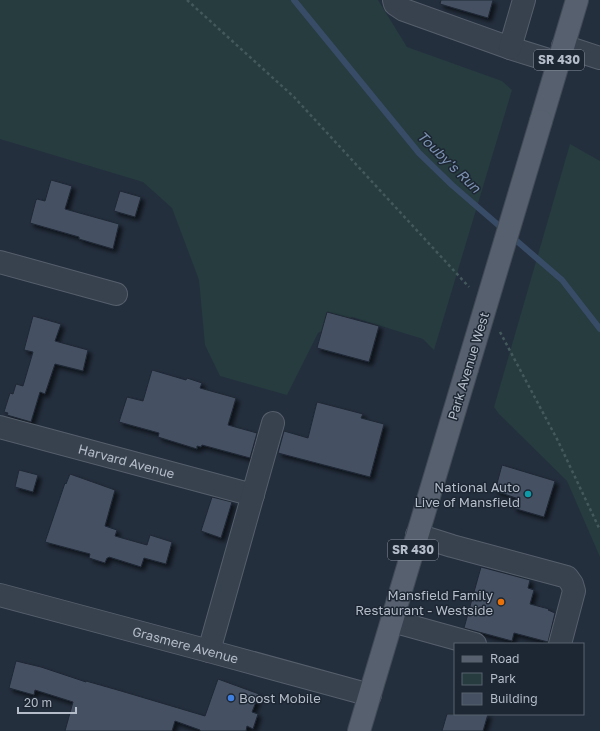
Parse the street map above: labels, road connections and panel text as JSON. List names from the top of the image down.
{
  "streets": {
    "main road": ["SR 430", "Park Avenue West"],
    "street": ["Harvard Avenue", "Grasmere Avenue"]
  },
  "crossings": [
    ["Park Avenue West", "Grasmere Avenue"]
  ],
  "water": ["Touby's Run"],
  "places": ["National Auto Live of Mansfield", "Mansfield Family Restaurant - Westside", "Boost Mobile"],
  "legend": ["Road", "Park", "Building"],
  "scale_bar": "20 m"
}
